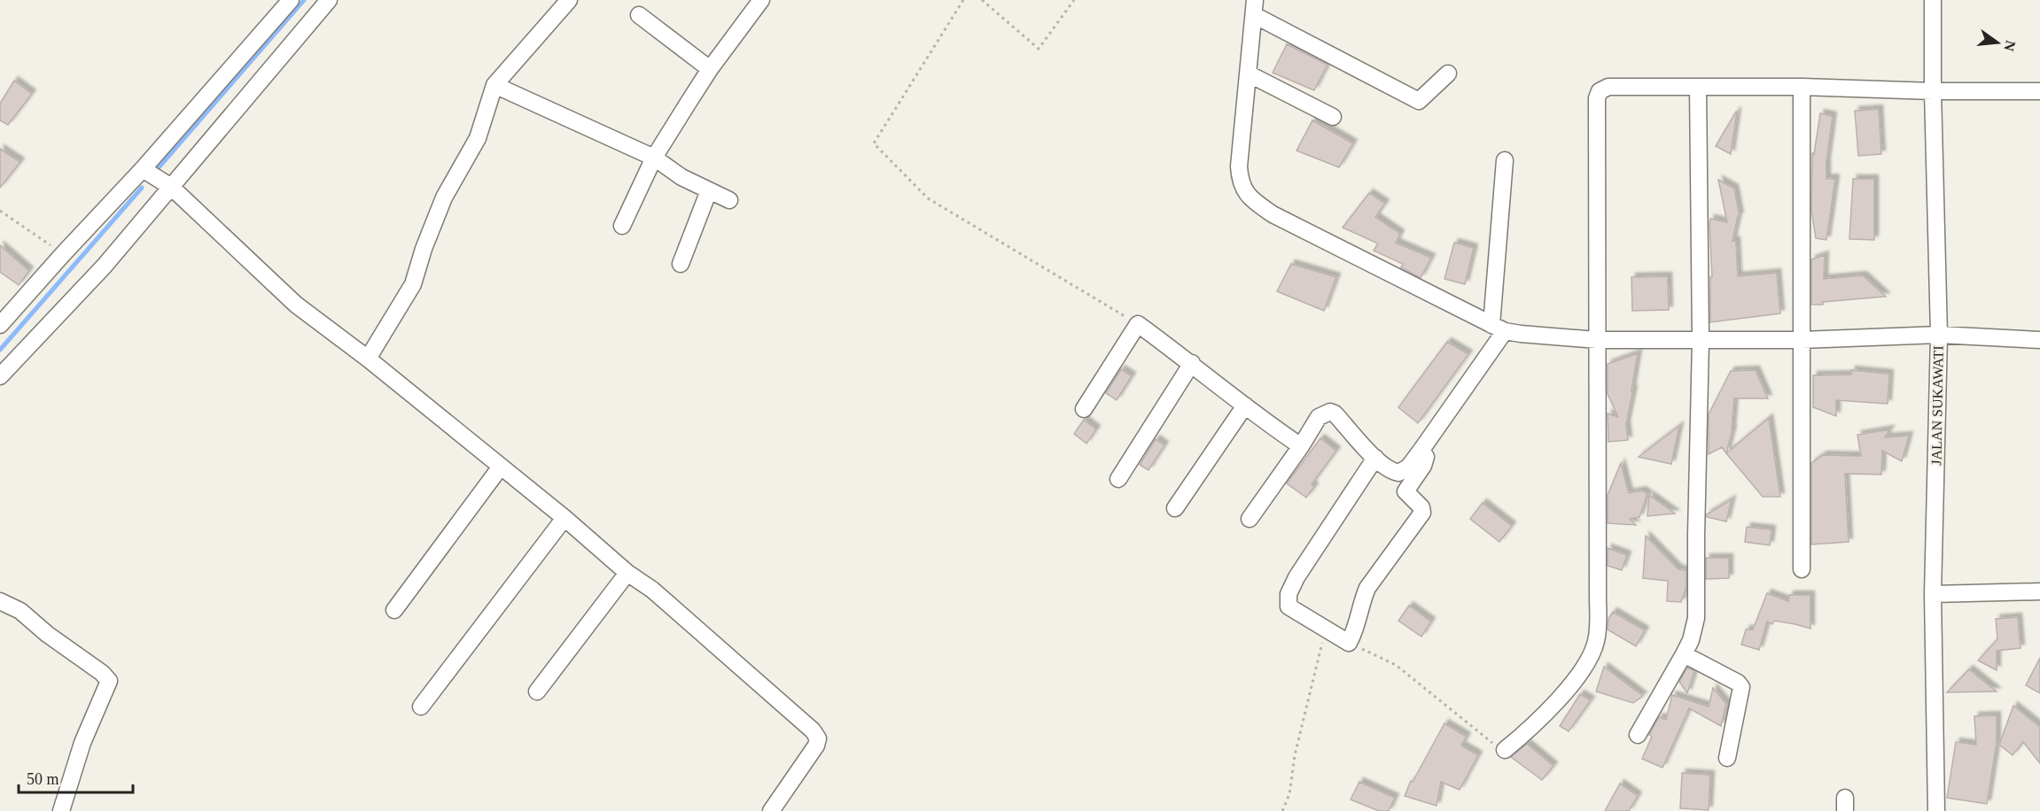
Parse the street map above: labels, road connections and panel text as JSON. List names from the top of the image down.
{
  "streets": {
    "street": ["JALAN SUKAWATI"]
  },
  "scale_bar": "50 m",
  "north": "right"
}
